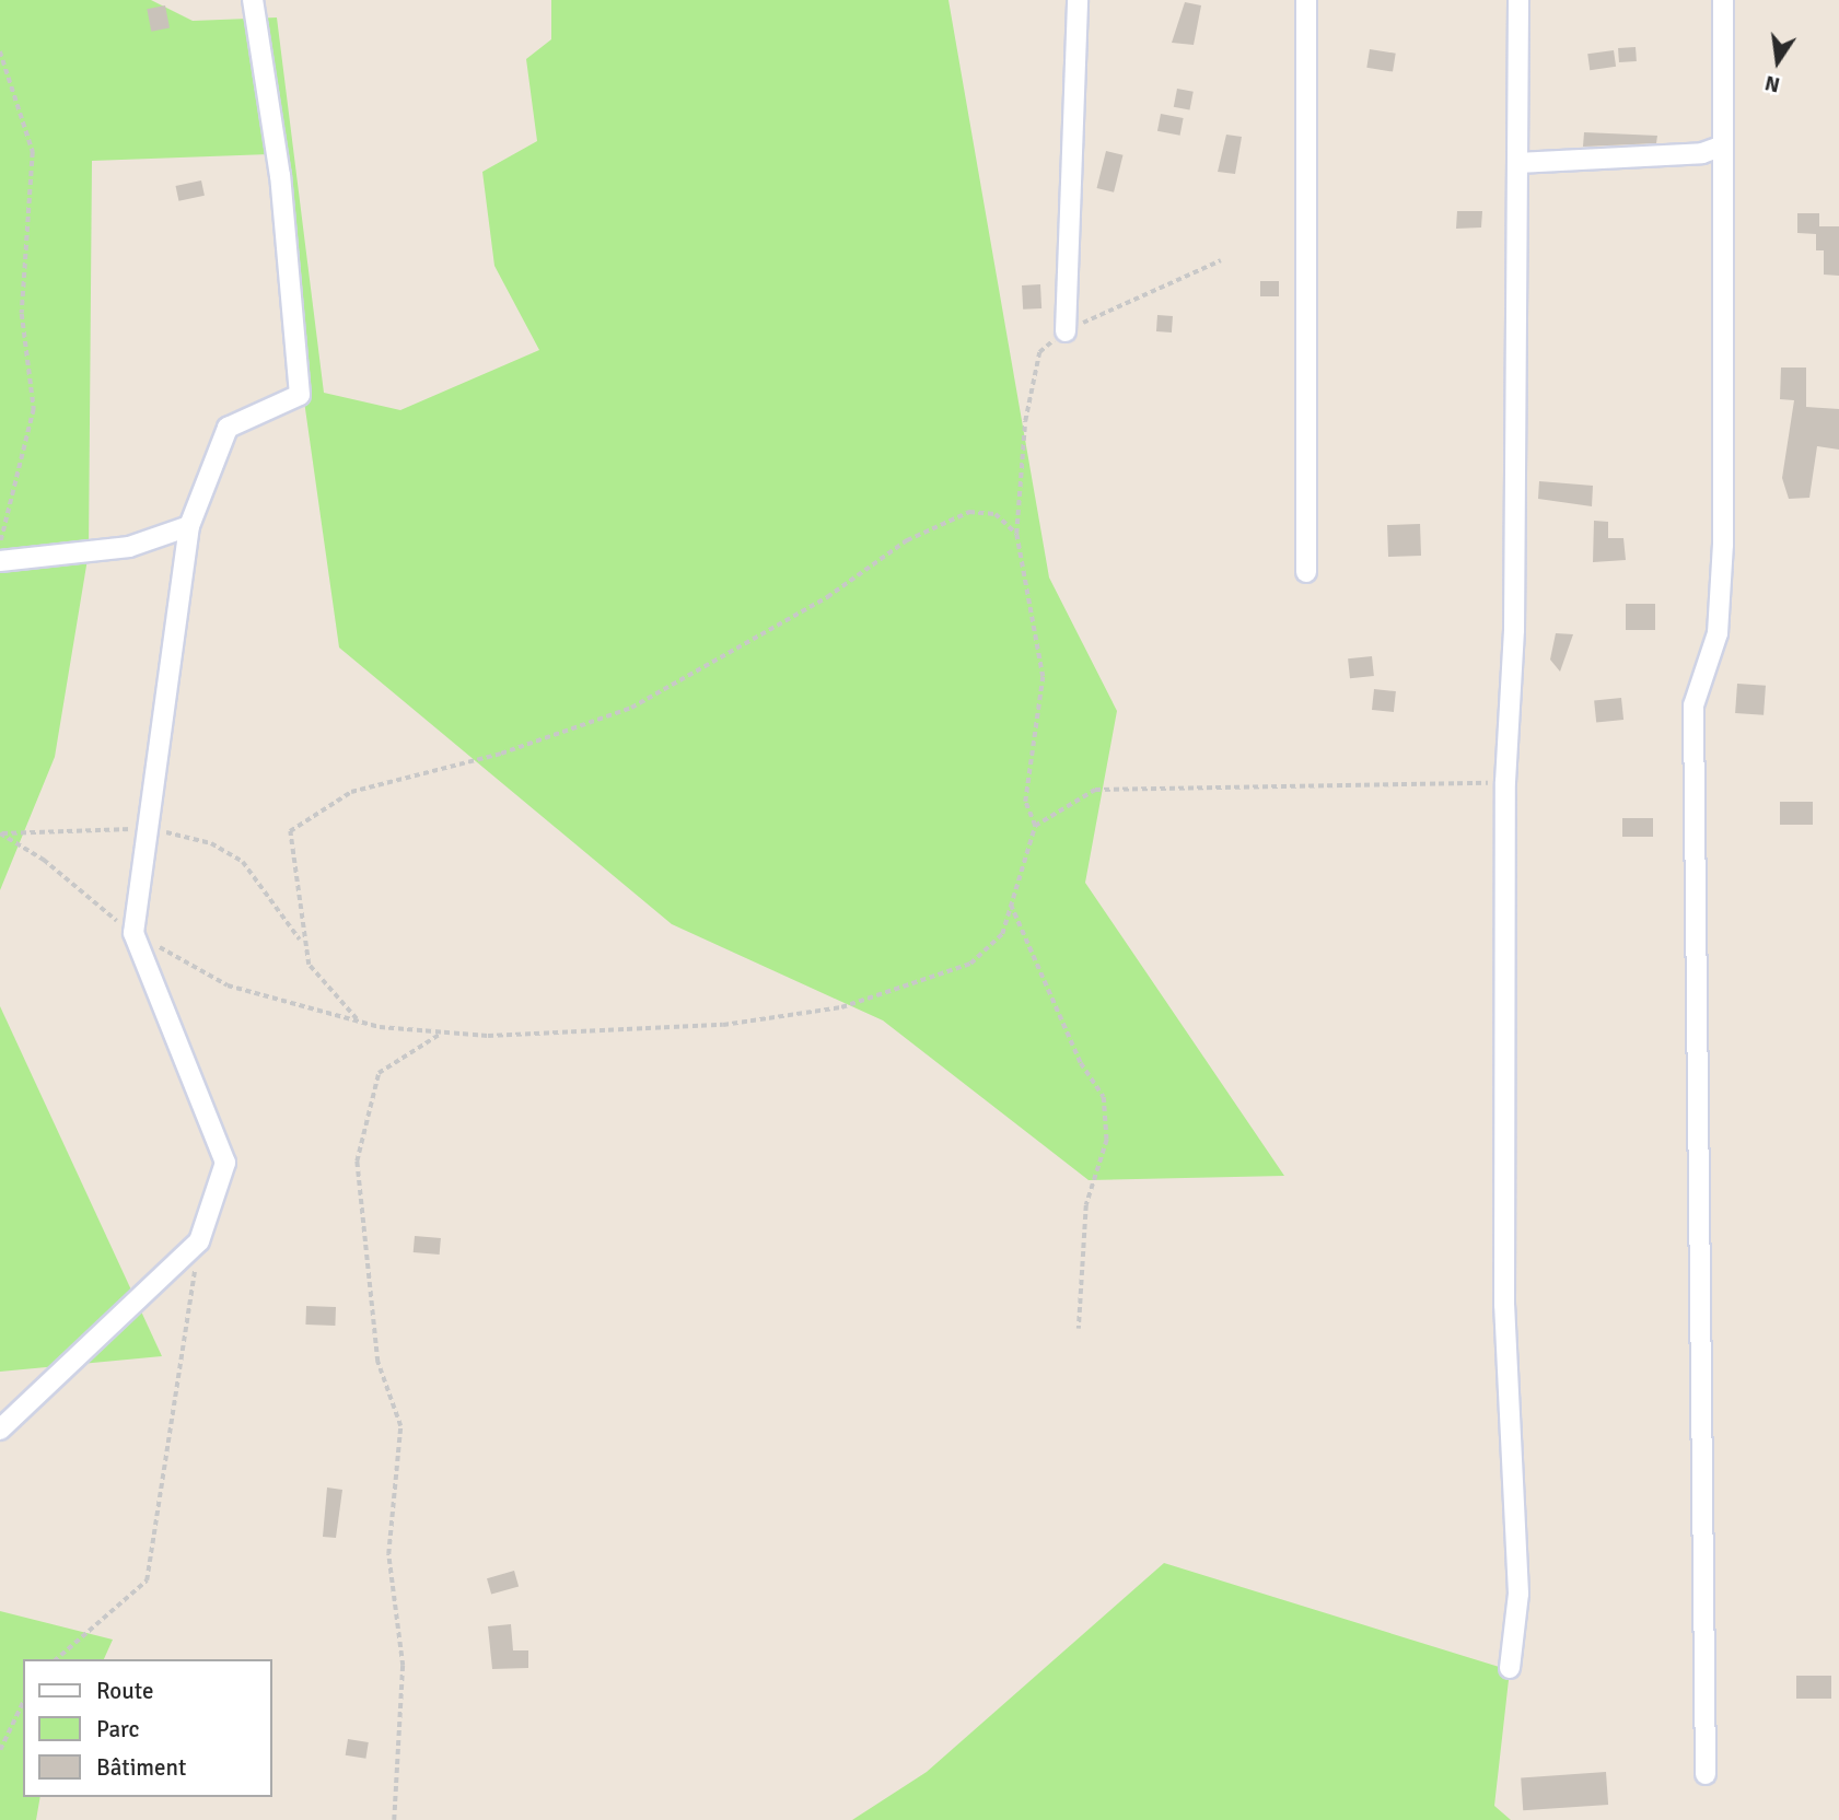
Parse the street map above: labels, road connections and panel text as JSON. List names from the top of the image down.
{
  "legend": ["Route", "Parc", "Bâtiment"],
  "north": "bottom"
}
